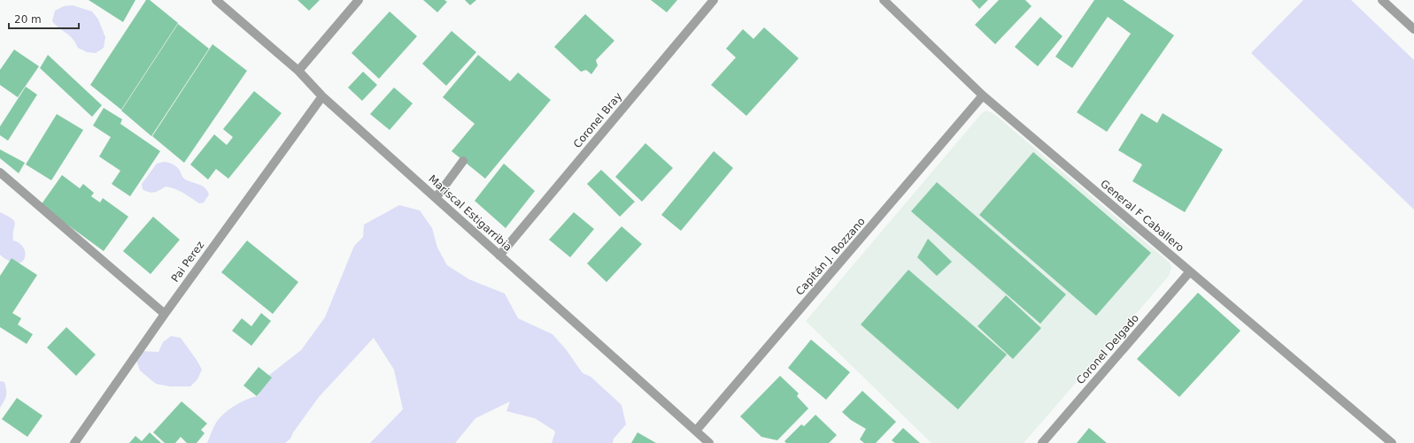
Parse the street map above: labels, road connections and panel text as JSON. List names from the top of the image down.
{
  "streets": {
    "street": [
      "Coronel Bray",
      "Mariscal Estigarribia",
      "General F Caballero",
      "Capitán J. Bozzano",
      "Pai Perez",
      "Coronel Delgado"
    ]
  },
  "crossings": [
    ["Coronel Bray", "Mariscal Estigarribia"],
    ["Mariscal Estigarribia", "Capitán J. Bozzano"],
    ["Mariscal Estigarribia", "Pai Perez"],
    ["General F Caballero", "Capitán J. Bozzano"],
    ["General F Caballero", "Coronel Delgado"]
  ],
  "scale_bar": "20 m"
}
